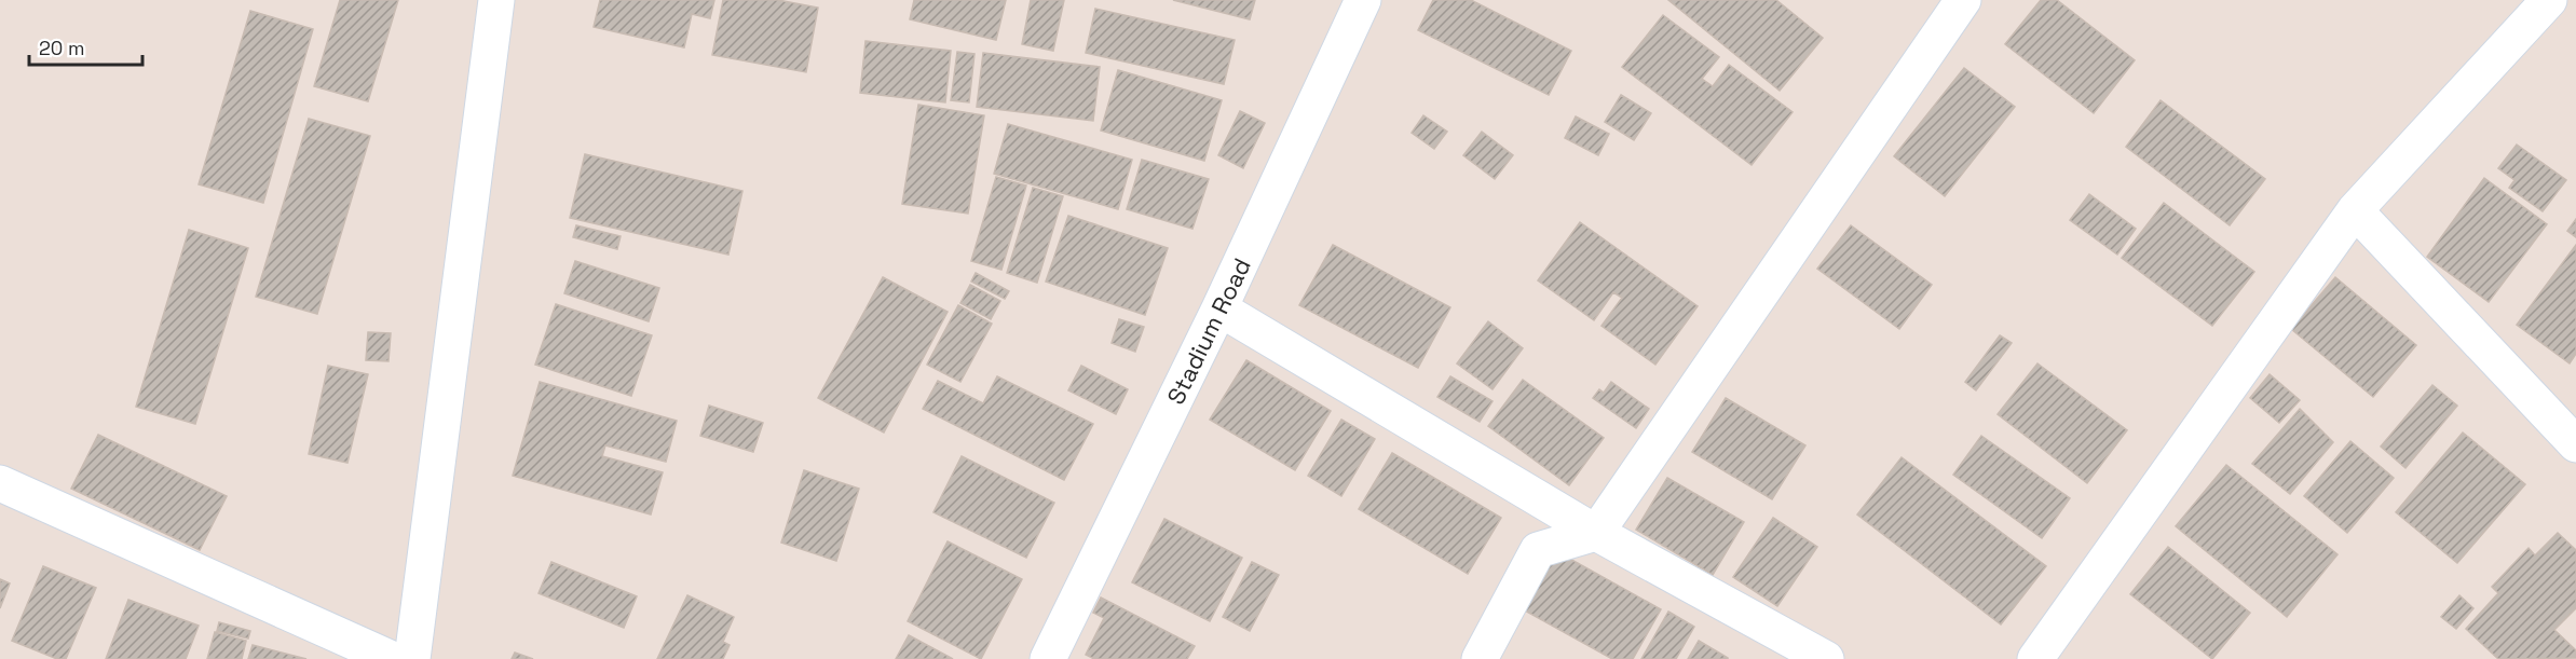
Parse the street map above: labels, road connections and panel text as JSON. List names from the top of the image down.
{
  "streets": {
    "street": ["Stadium Road"]
  },
  "scale_bar": "20 m"
}
